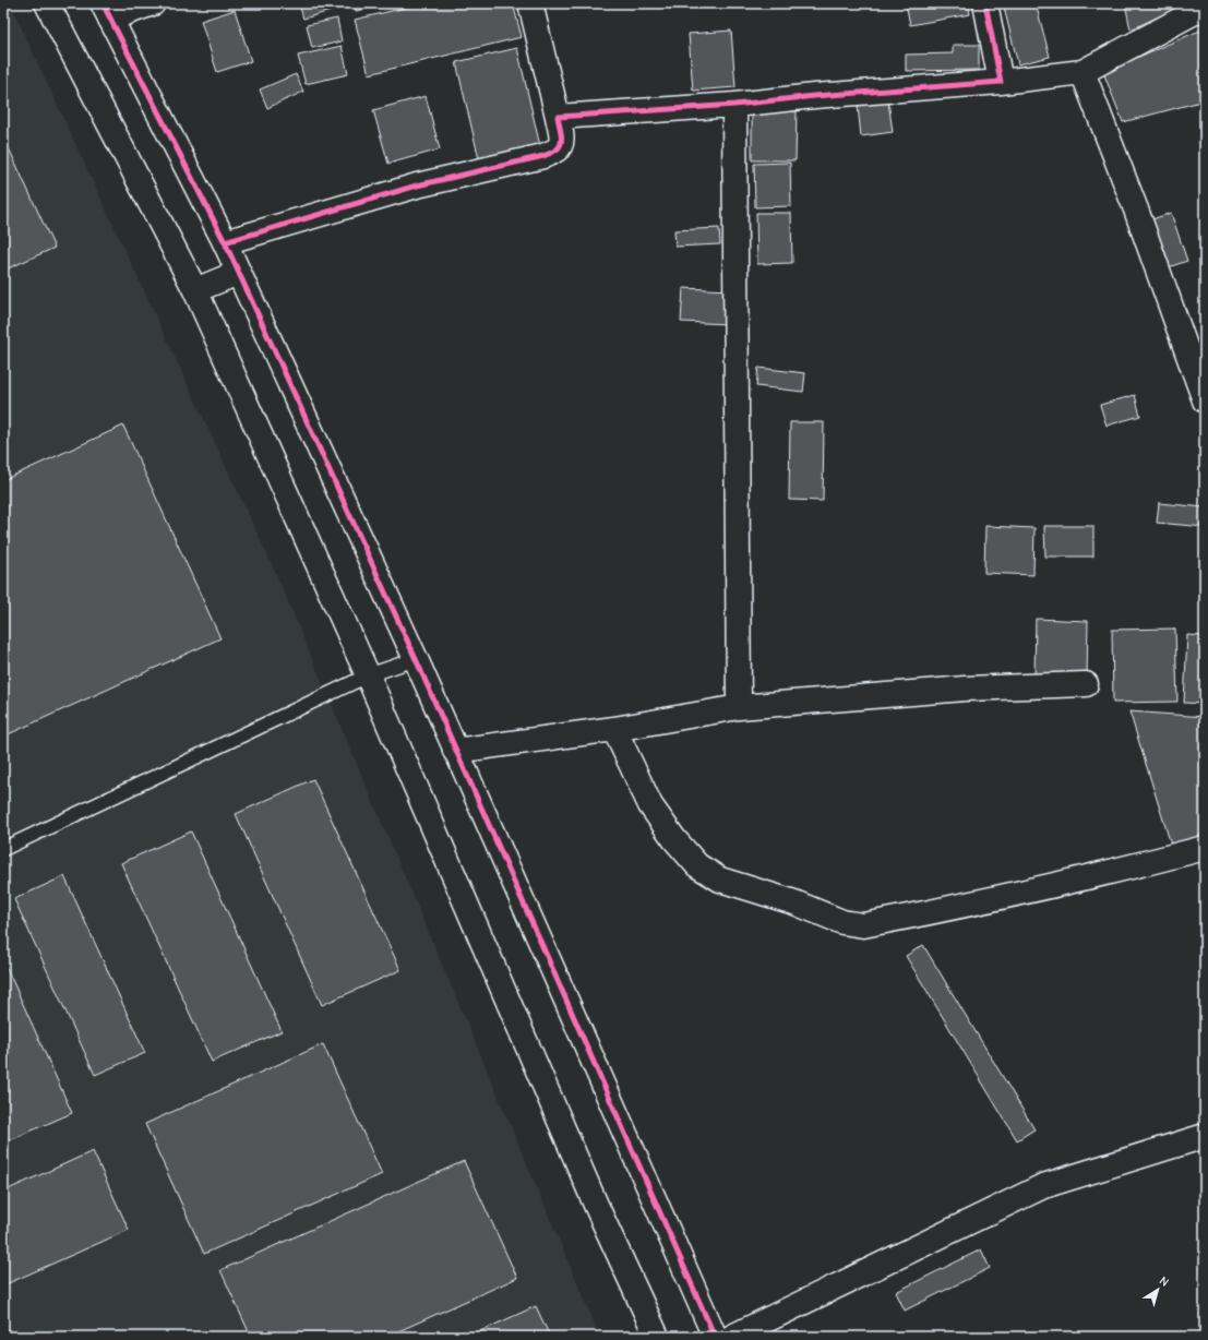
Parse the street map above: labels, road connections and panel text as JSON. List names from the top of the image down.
{
  "north": "top right"
}
